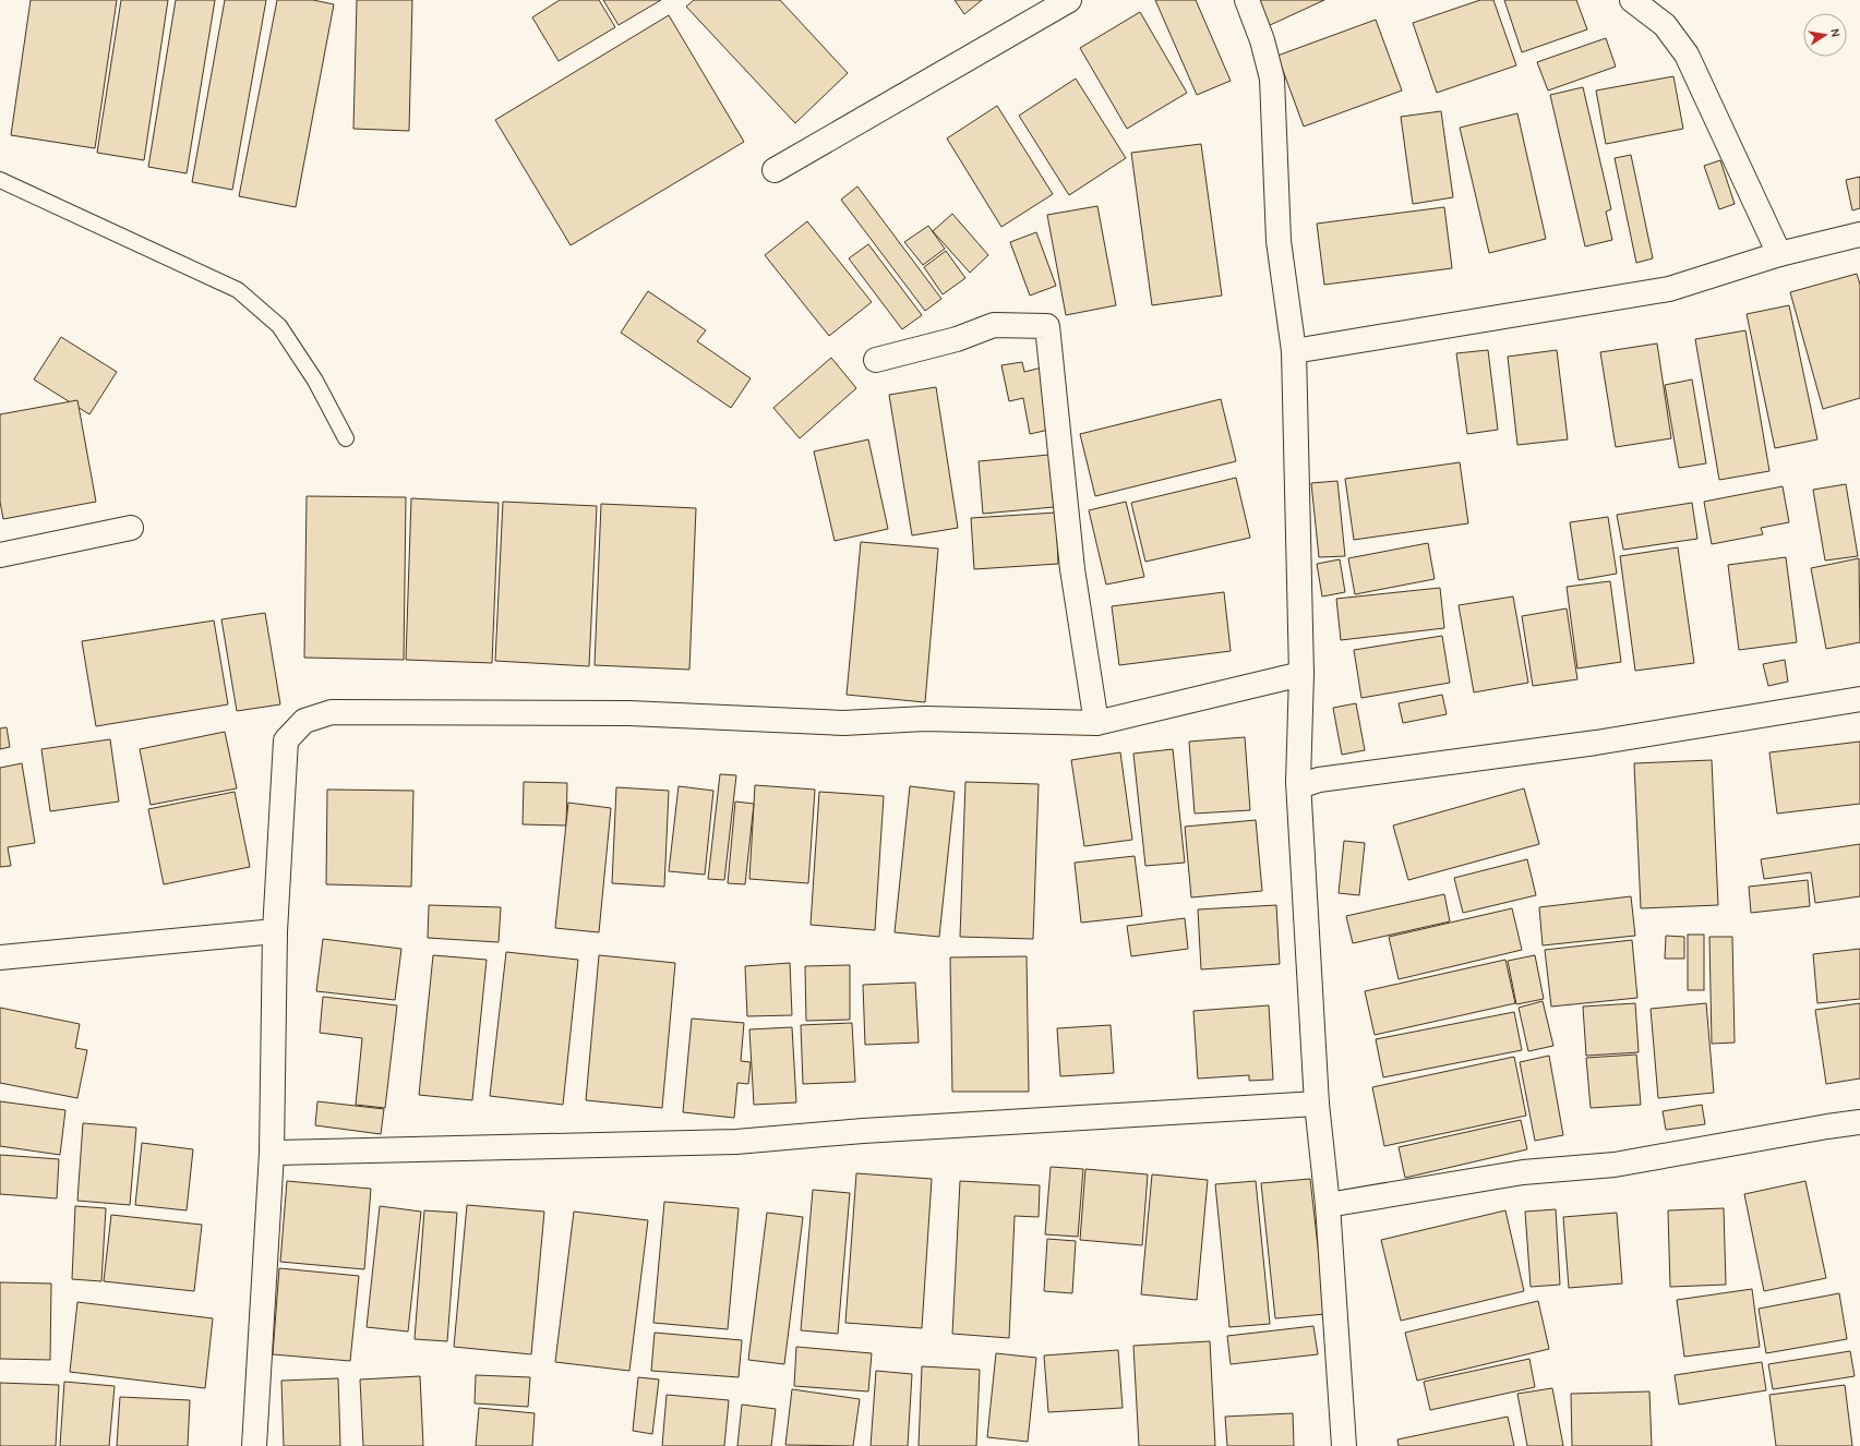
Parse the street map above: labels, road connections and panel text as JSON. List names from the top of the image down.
{
  "north": "right"
}
